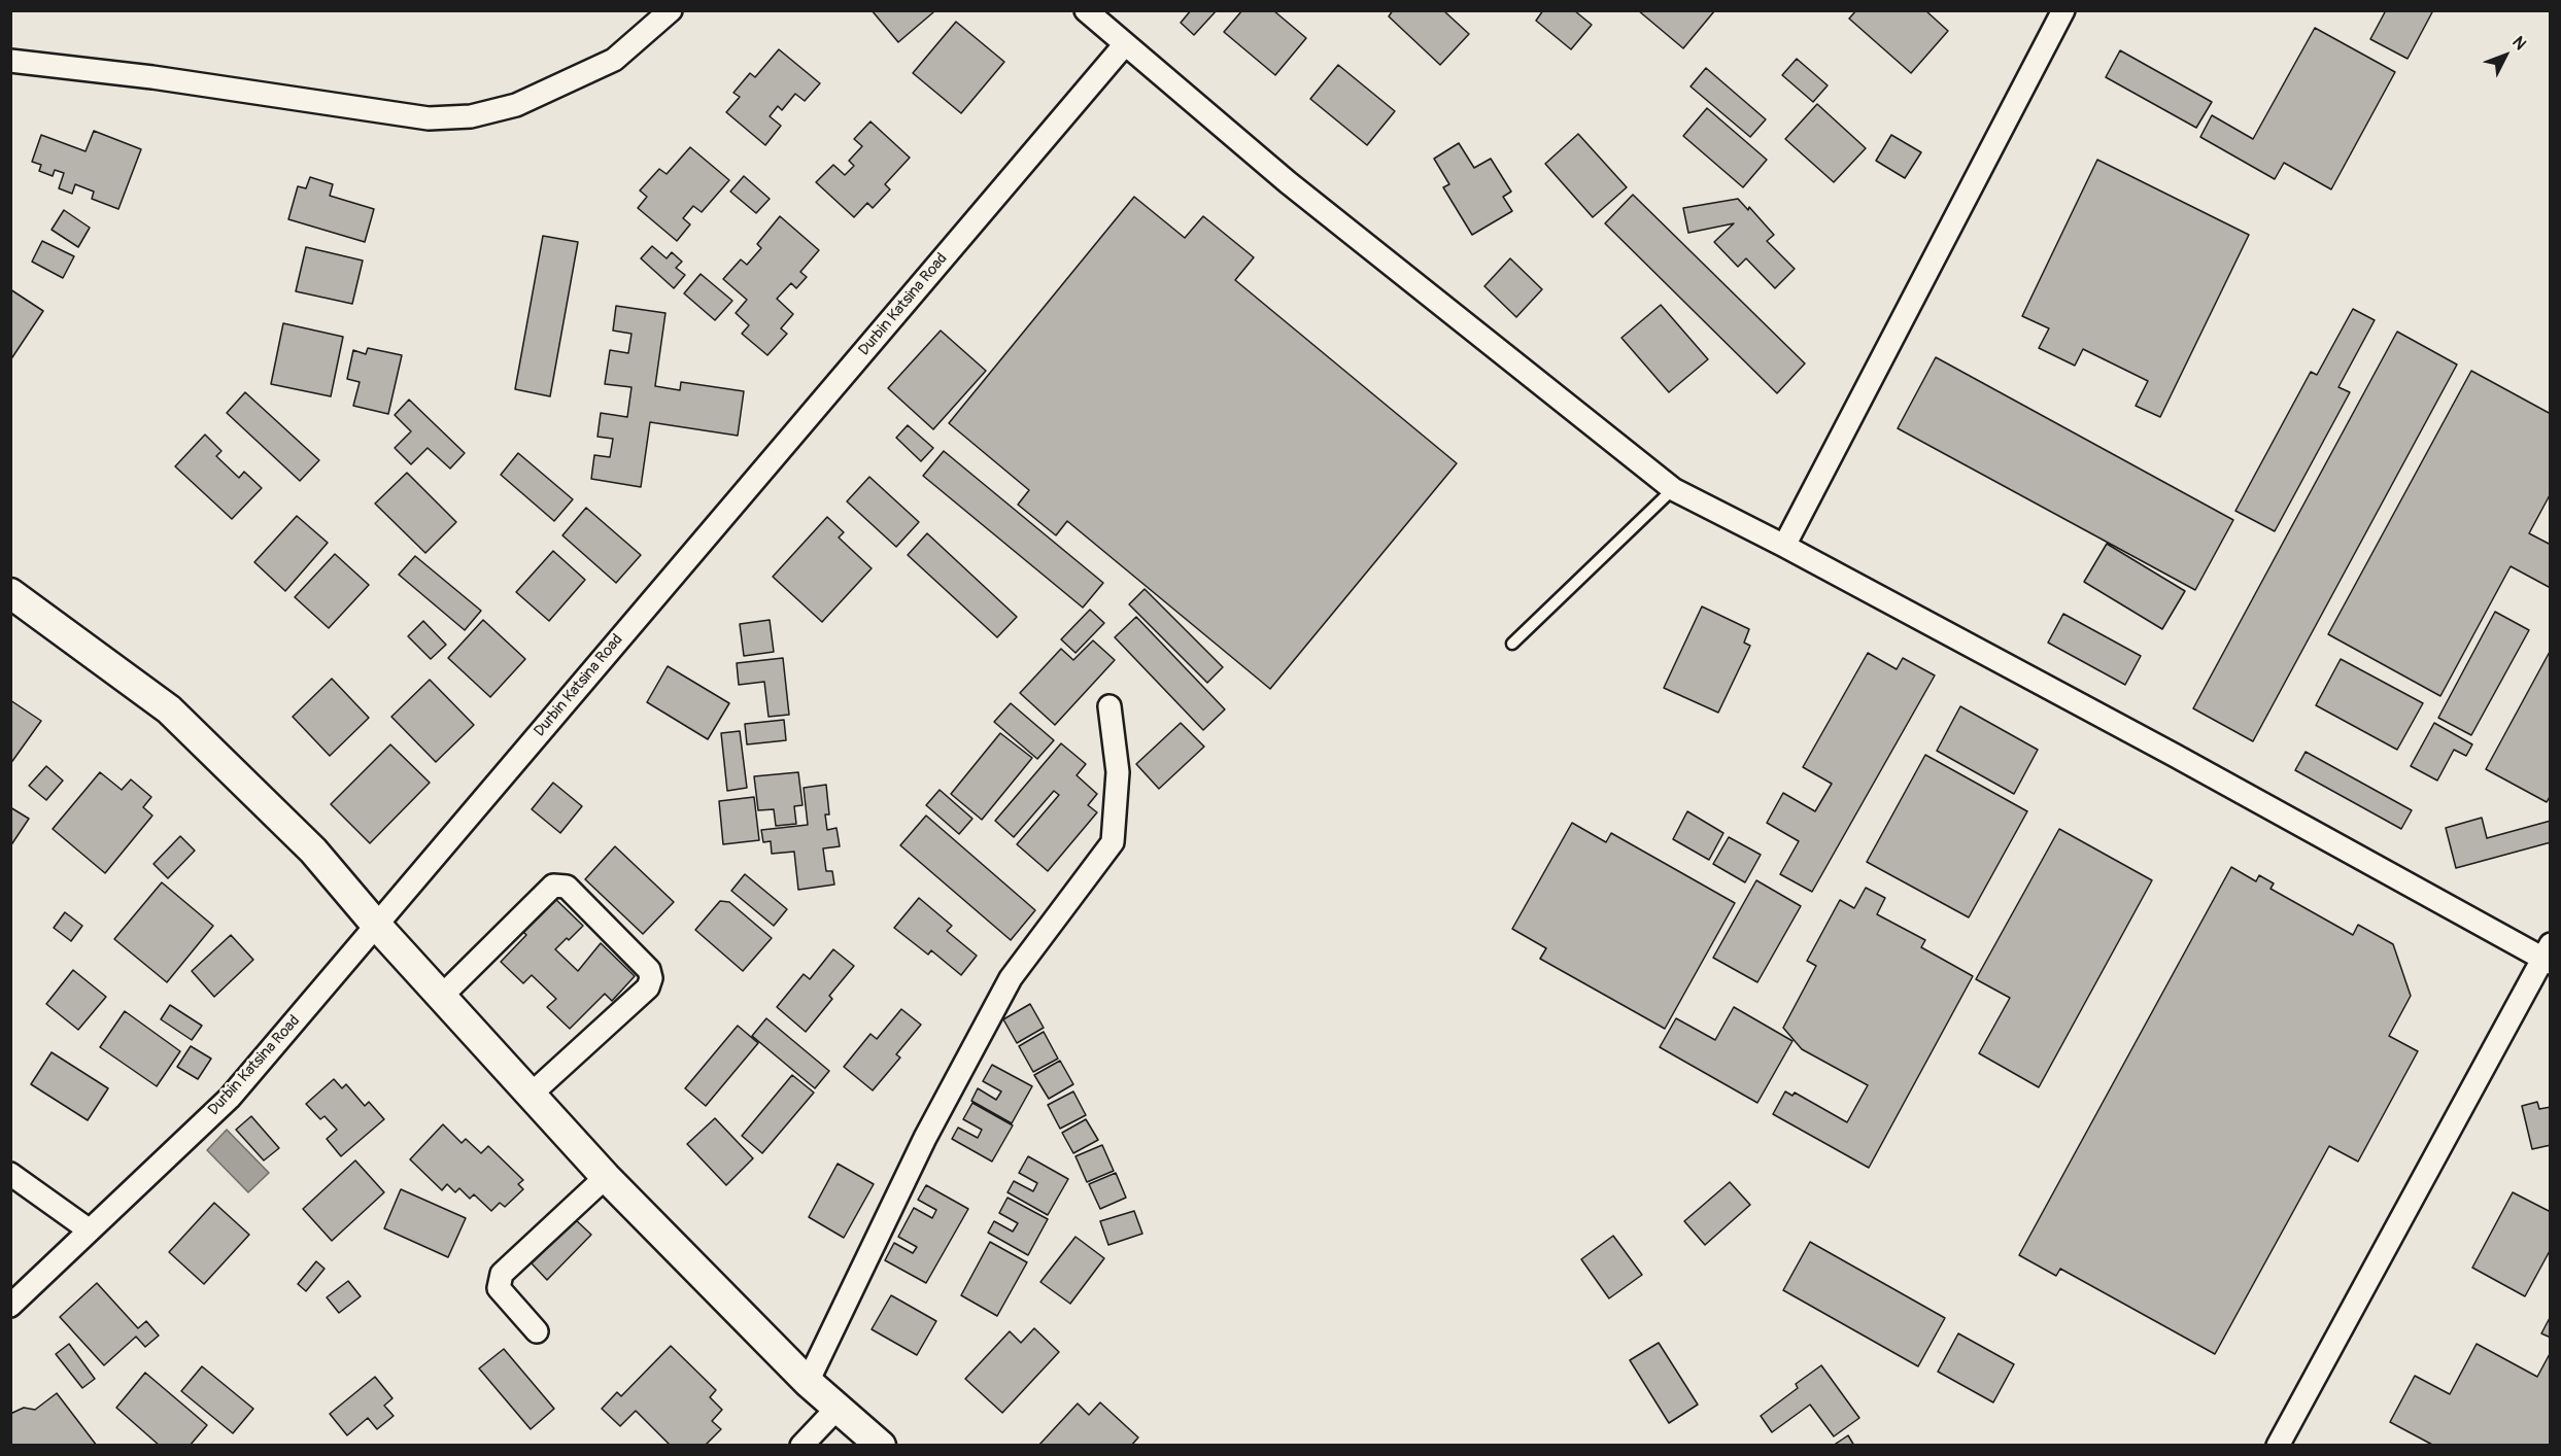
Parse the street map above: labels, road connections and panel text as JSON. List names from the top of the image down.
{
  "streets": {
    "street": ["Durbin Katsina Road"]
  },
  "north": "top right"
}
